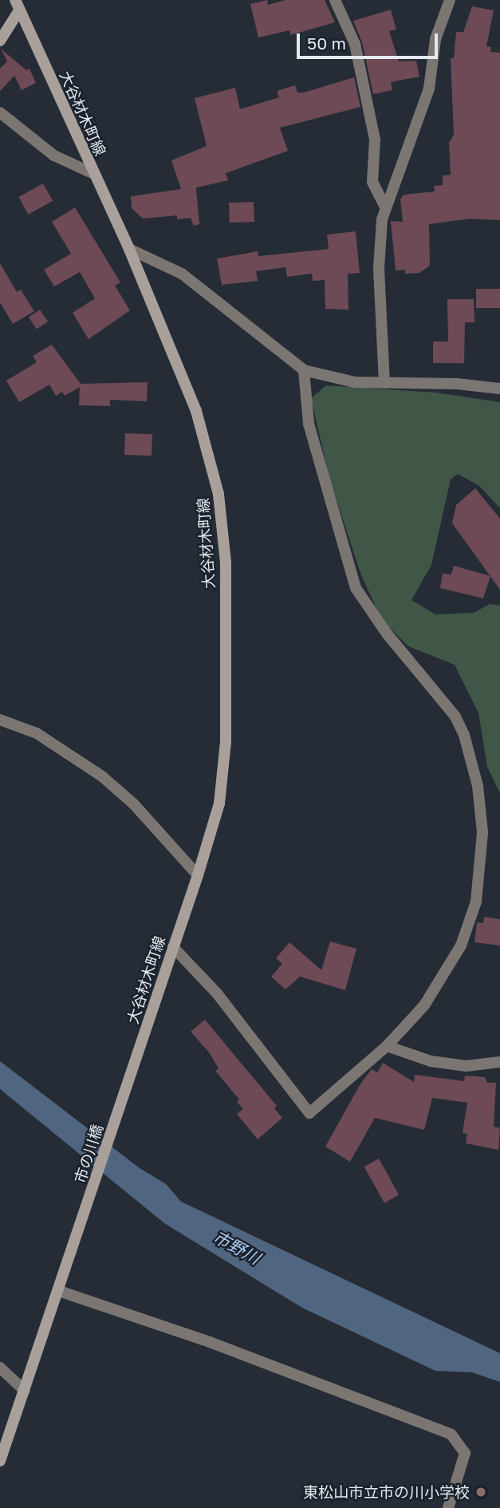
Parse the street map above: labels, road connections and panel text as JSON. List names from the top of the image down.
{
  "streets": {
    "main road": ["大谷材木町線", "市の川橋"]
  },
  "crossings": [
    ["大谷材木町線", "市の川橋"]
  ],
  "water": ["市野川"],
  "places": ["東松山市立市の川小学校"],
  "scale_bar": "50 m"
}
